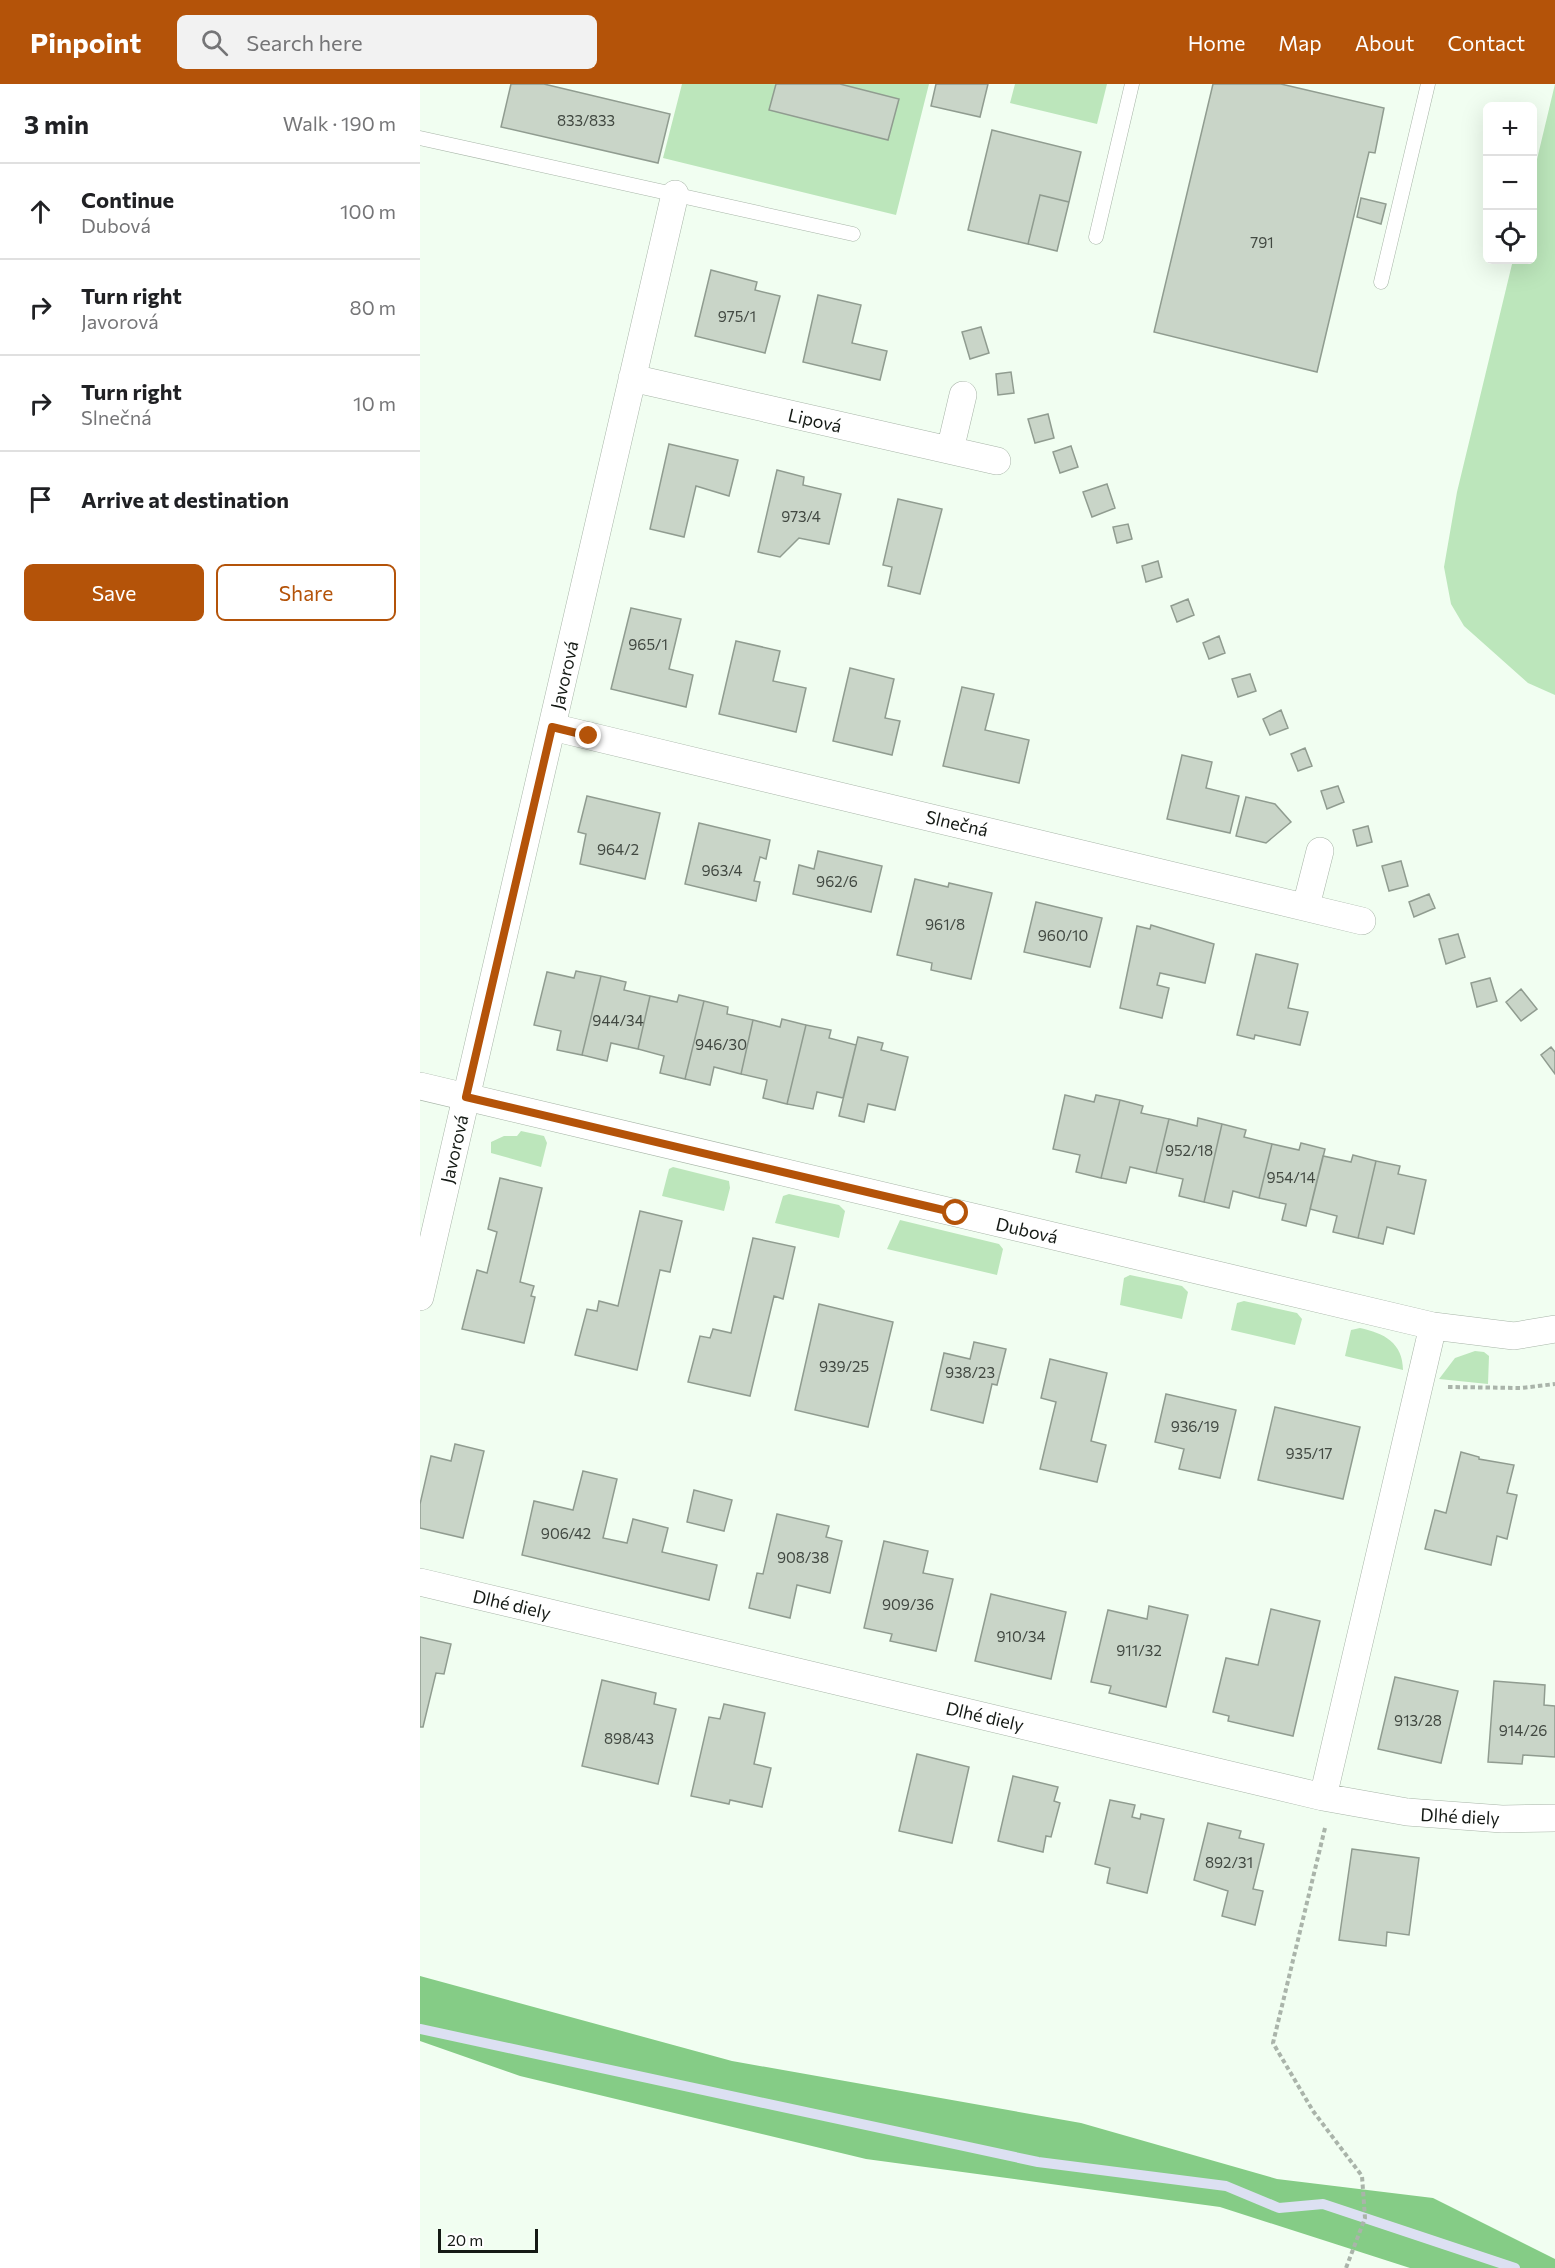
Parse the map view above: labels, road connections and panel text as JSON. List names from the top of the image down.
{
  "streets": {
    "street": [
      "Lipová",
      "Javorová",
      "Slnečná",
      "Dubová",
      "Dlhé diely"
    ]
  },
  "crossings": [
    ["Lipová", "Javorová"],
    ["Javorová", "Slnečná"],
    ["Javorová", "Dubová"]
  ],
  "house_numbers": [
    "833/833",
    "791",
    "975/1",
    "973/4",
    "965/1",
    "964/2",
    "963/4",
    "962/6",
    "961/8",
    "960/10",
    "944/34",
    "946/30",
    "952/18",
    "954/14",
    "939/25",
    "938/23",
    "936/19",
    "935/17",
    "906/42",
    "908/38",
    "909/36",
    "910/34",
    "911/32",
    "913/28",
    "914/26",
    "898/43",
    "892/31"
  ],
  "scale_bar": "20 m",
  "page": {
    "header": "Pinpoint",
    "search": "Search here",
    "nav": [
      "Home",
      "Map",
      "About",
      "Contact"
    ],
    "heading": ["3 min", "Walk · 190 m"],
    "map_buttons": ["+", "−"],
    "list": [
      ["Continue", "Dubová", "100 m"],
      ["Turn right", "Javorová", "80 m"],
      ["Turn right", "Slnečná", "10 m"],
      "Arrive at destination"
    ],
    "buttons": ["Save", "Share"],
    "scale": "20 m"
  }
}
